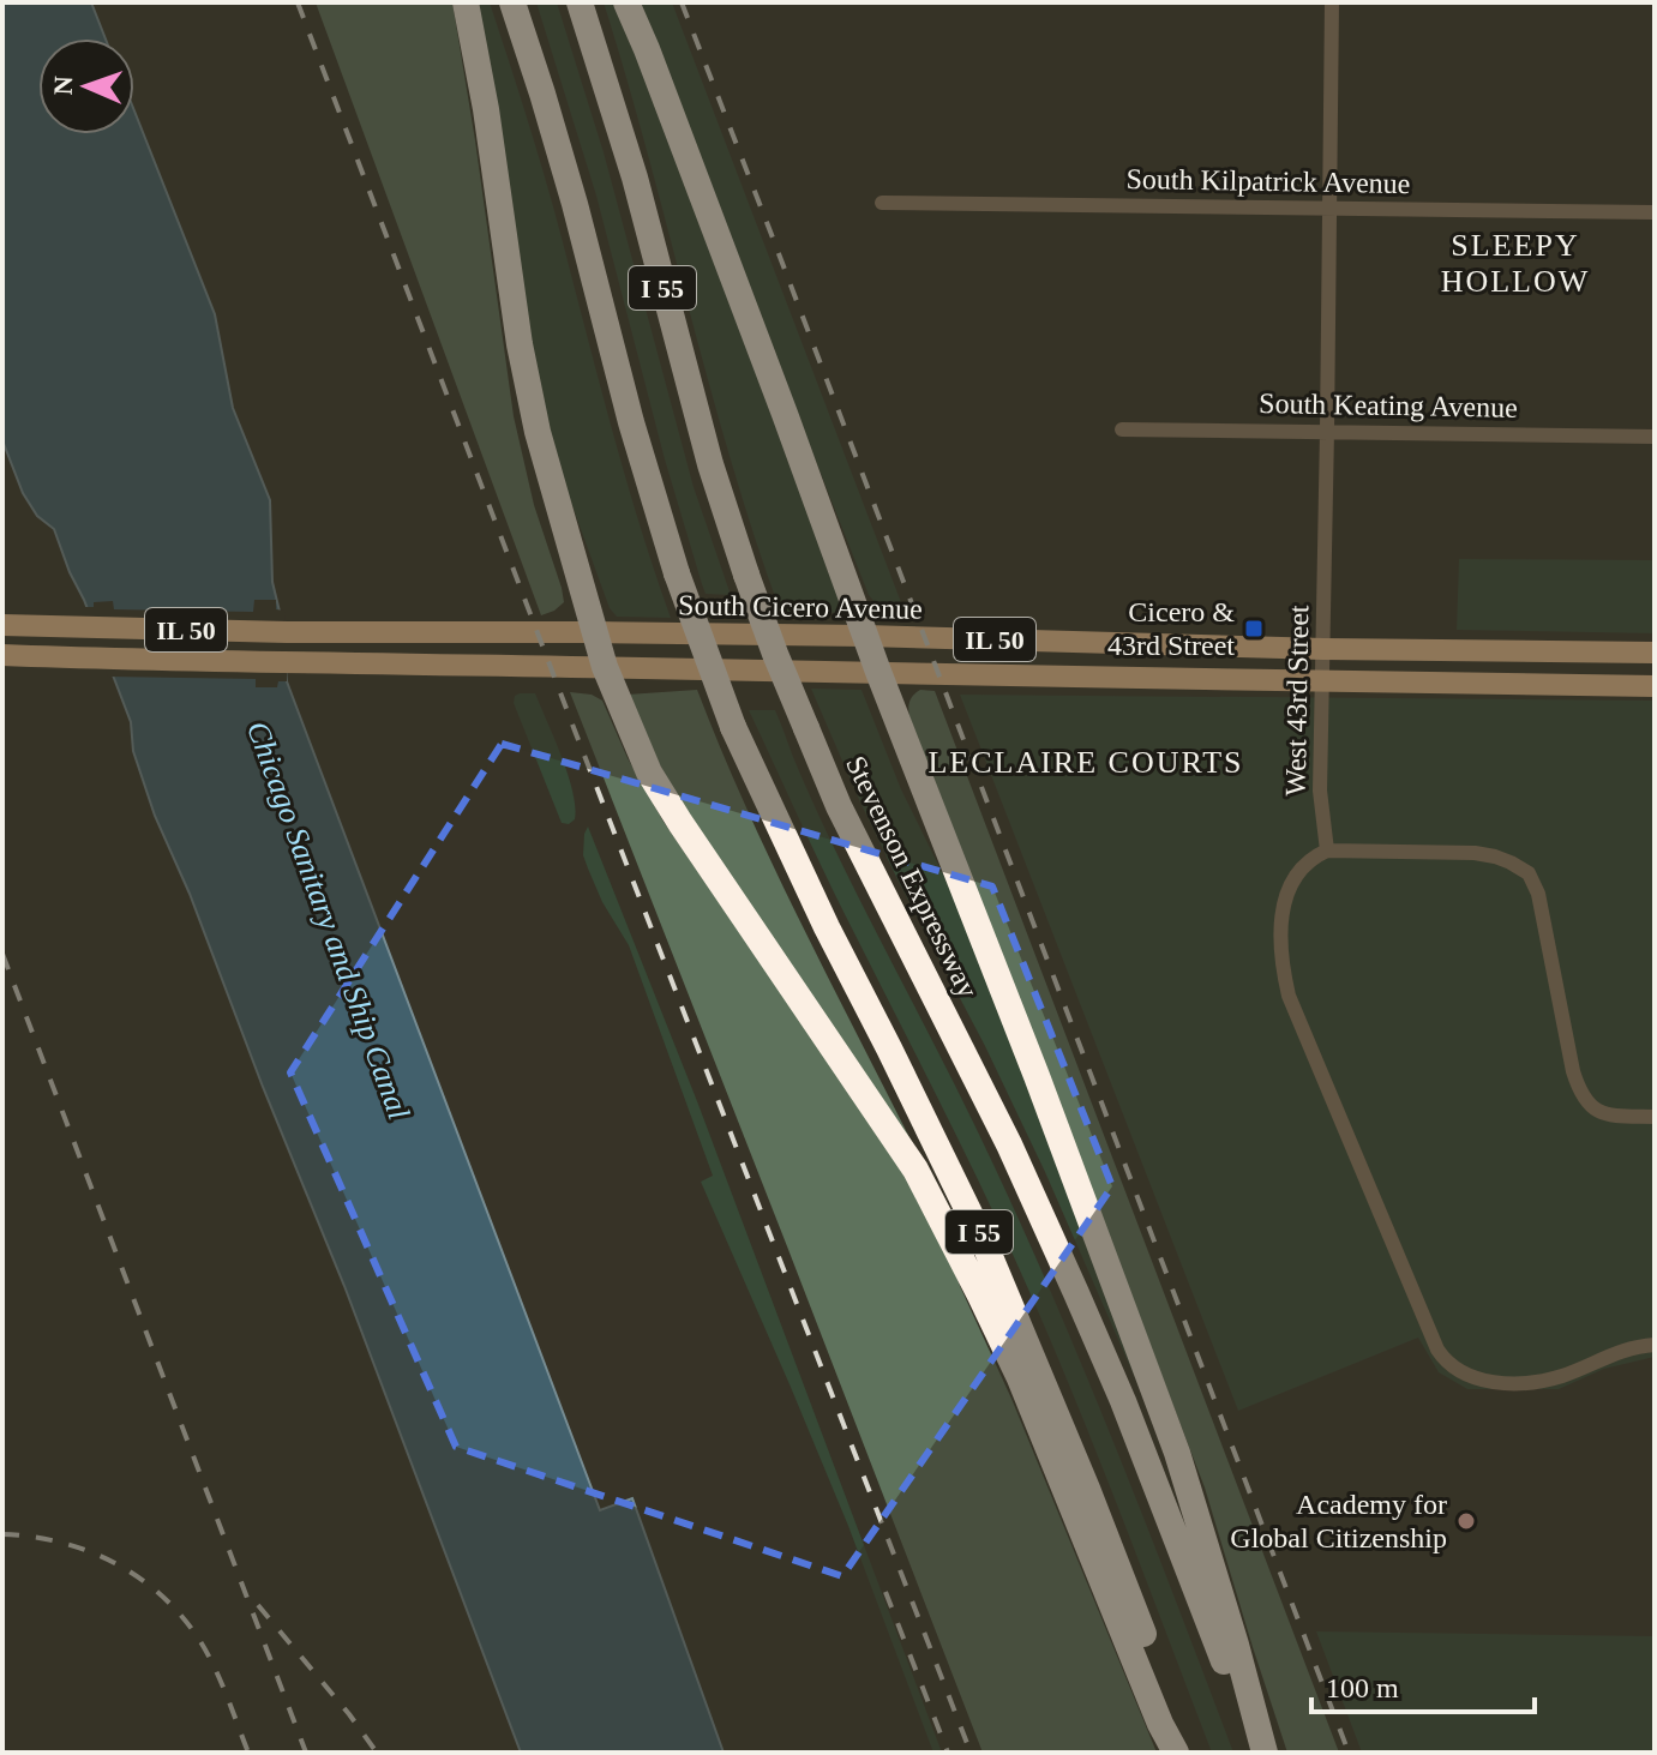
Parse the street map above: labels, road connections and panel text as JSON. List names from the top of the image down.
{
  "streets": {
    "highway": ["I 55", "Stevenson Expressway"],
    "main road": ["South Cicero Avenue", "IL 50"],
    "street": ["South Kilpatrick Avenue", "South Keating Avenue", "West 43rd Street"]
  },
  "crossings": [
    ["South Kilpatrick Avenue", "West 43rd Street"],
    ["South Keating Avenue", "West 43rd Street"],
    ["South Cicero Avenue", "West 43rd Street"],
    ["IL 50", "West 43rd Street"]
  ],
  "districts": ["SLEEPY HOLLOW", "LECLAIRE COURTS"],
  "water": ["Chicago Sanitary and Ship Canal"],
  "places": {
    "transit": ["Cicero & 43rd Street"],
    "other": ["Academy for Global Citizenship"]
  },
  "scale_bar": "100 m",
  "north": "left"
}
